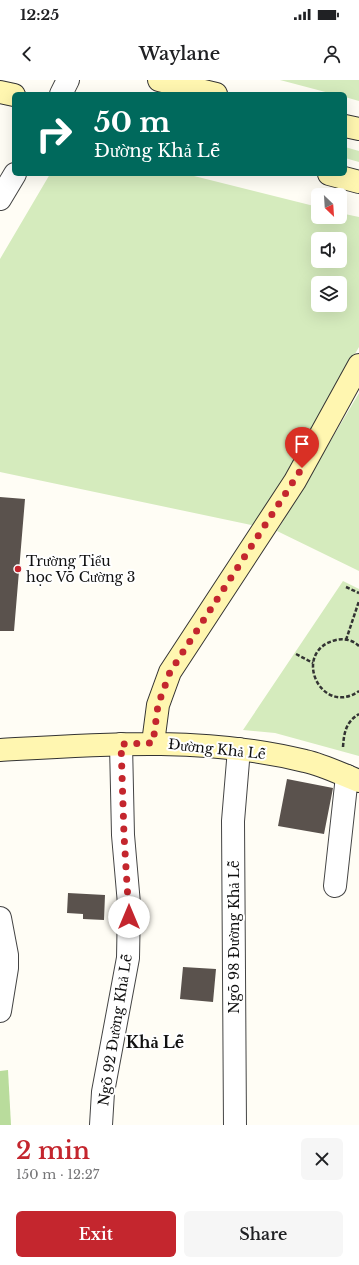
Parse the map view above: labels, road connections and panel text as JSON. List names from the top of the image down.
{
  "streets": {
    "street": ["Đường Khả Lễ", "Ngõ 98 Đường Khả Lễ", "Ngõ 92 Đường Khả Lễ"]
  },
  "crossings": [
    ["Đường Khả Lễ", "Ngõ 98 Đường Khả Lễ"],
    ["Đường Khả Lễ", "Ngõ 92 Đường Khả Lễ"]
  ],
  "districts": ["Khả Lễ"],
  "places": ["Trường Tiểu học Võ Cường 3"],
  "north": "bottom right",
  "page": {
    "status": "12:25",
    "header": "Waylane",
    "turn": ["50 m", "Đường Khả Lễ"],
    "heading": ["2 min", "150 m · 12:27"],
    "buttons": ["Exit", "Share"]
  }
}
